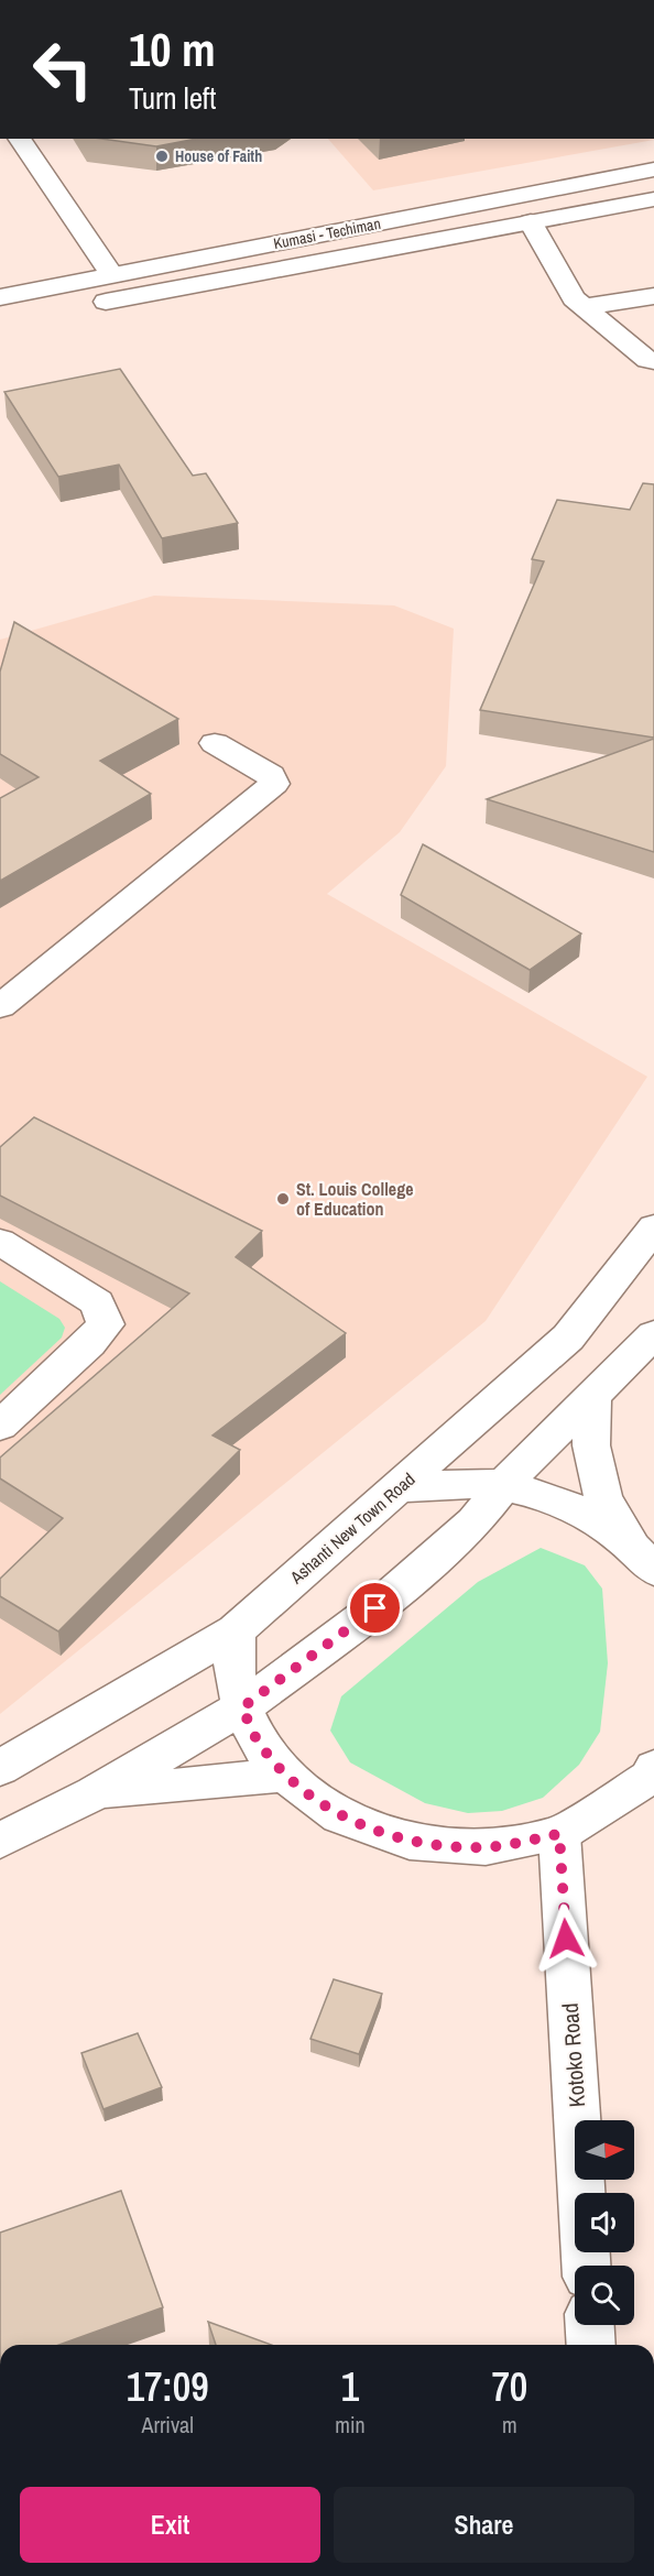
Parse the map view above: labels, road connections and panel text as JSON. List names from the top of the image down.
{
  "streets": {
    "street": ["Kumasi - Techiman", "Ashanti New Town Road", "Kotoko Road"]
  },
  "places": ["House of Faith", "St. Louis College of Education"],
  "north": "right",
  "page": {
    "turn": ["10 m", "Turn left"],
    "eta": [
      "17:09",
      "Arrival",
      "1",
      "min",
      "70",
      "m"
    ],
    "buttons": ["Exit", "Share"]
  }
}
